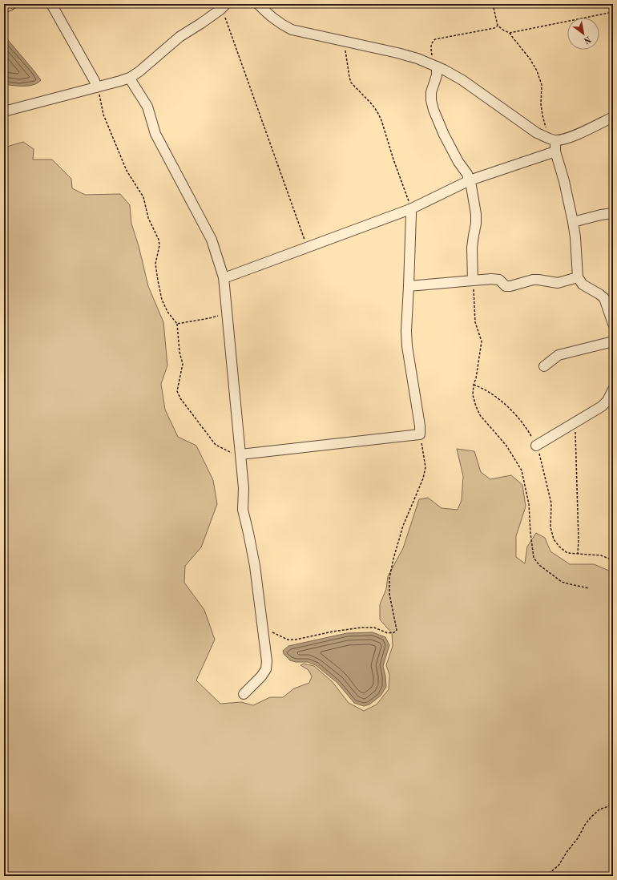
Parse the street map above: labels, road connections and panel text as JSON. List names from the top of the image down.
{
  "north": "bottom right"
}
